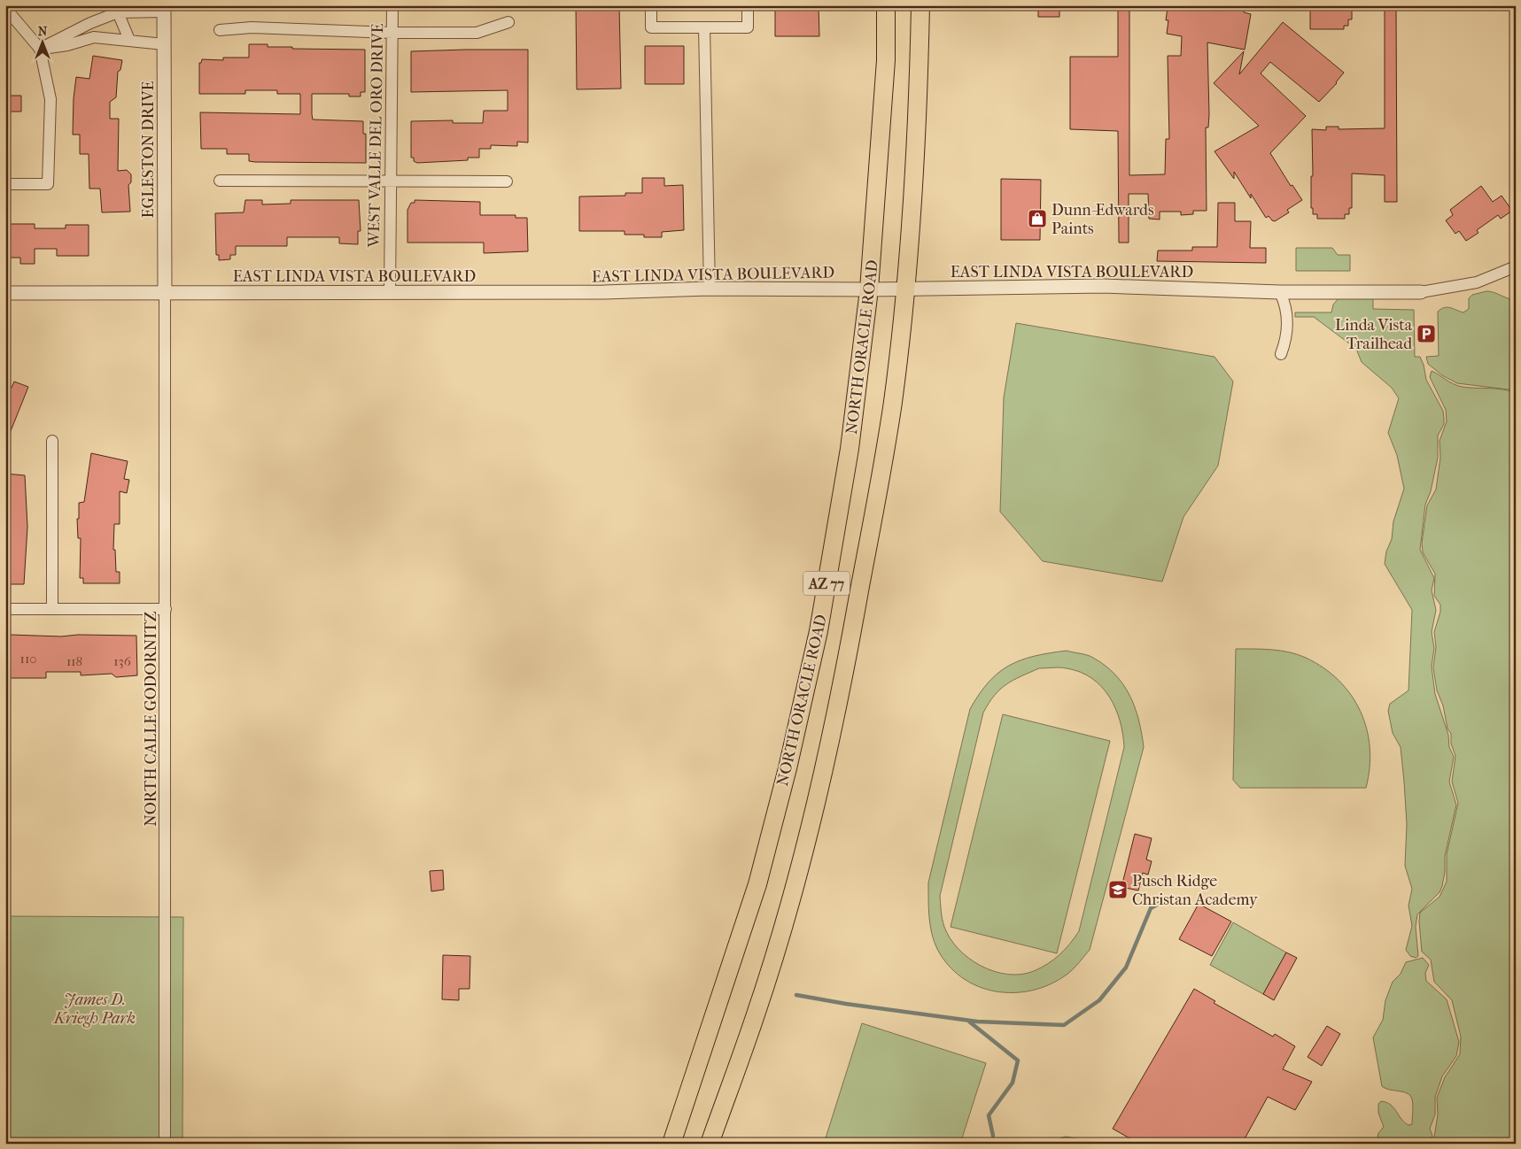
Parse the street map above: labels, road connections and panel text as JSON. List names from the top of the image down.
{
  "streets": {
    "highway": ["NORTH ORACLE ROAD", "AZ 77"],
    "street": [
      "WEST VALLE DEL ORO DRIVE",
      "EGLESTON DRIVE",
      "EAST LINDA VISTA BOULEVARD",
      "NORTH CALLE GODORNITZ"
    ]
  },
  "crossings": [
    ["WEST VALLE DEL ORO DRIVE", "EAST LINDA VISTA BOULEVARD"],
    ["EGLESTON DRIVE", "EAST LINDA VISTA BOULEVARD"],
    ["EGLESTON DRIVE", "NORTH CALLE GODORNITZ"],
    ["EAST LINDA VISTA BOULEVARD", "NORTH ORACLE ROAD"],
    ["EAST LINDA VISTA BOULEVARD", "AZ 77"],
    ["EAST LINDA VISTA BOULEVARD", "NORTH CALLE GODORNITZ"]
  ],
  "parks": ["James D. Kriegh Park"],
  "places": {
    "shop": ["Dunn-Edwards Paints"],
    "parking": ["Linda Vista Trailhead"],
    "school or university": ["Pusch Ridge Christan Academy"]
  },
  "house_numbers": ["110", "118", "136"],
  "north": "top"
}
